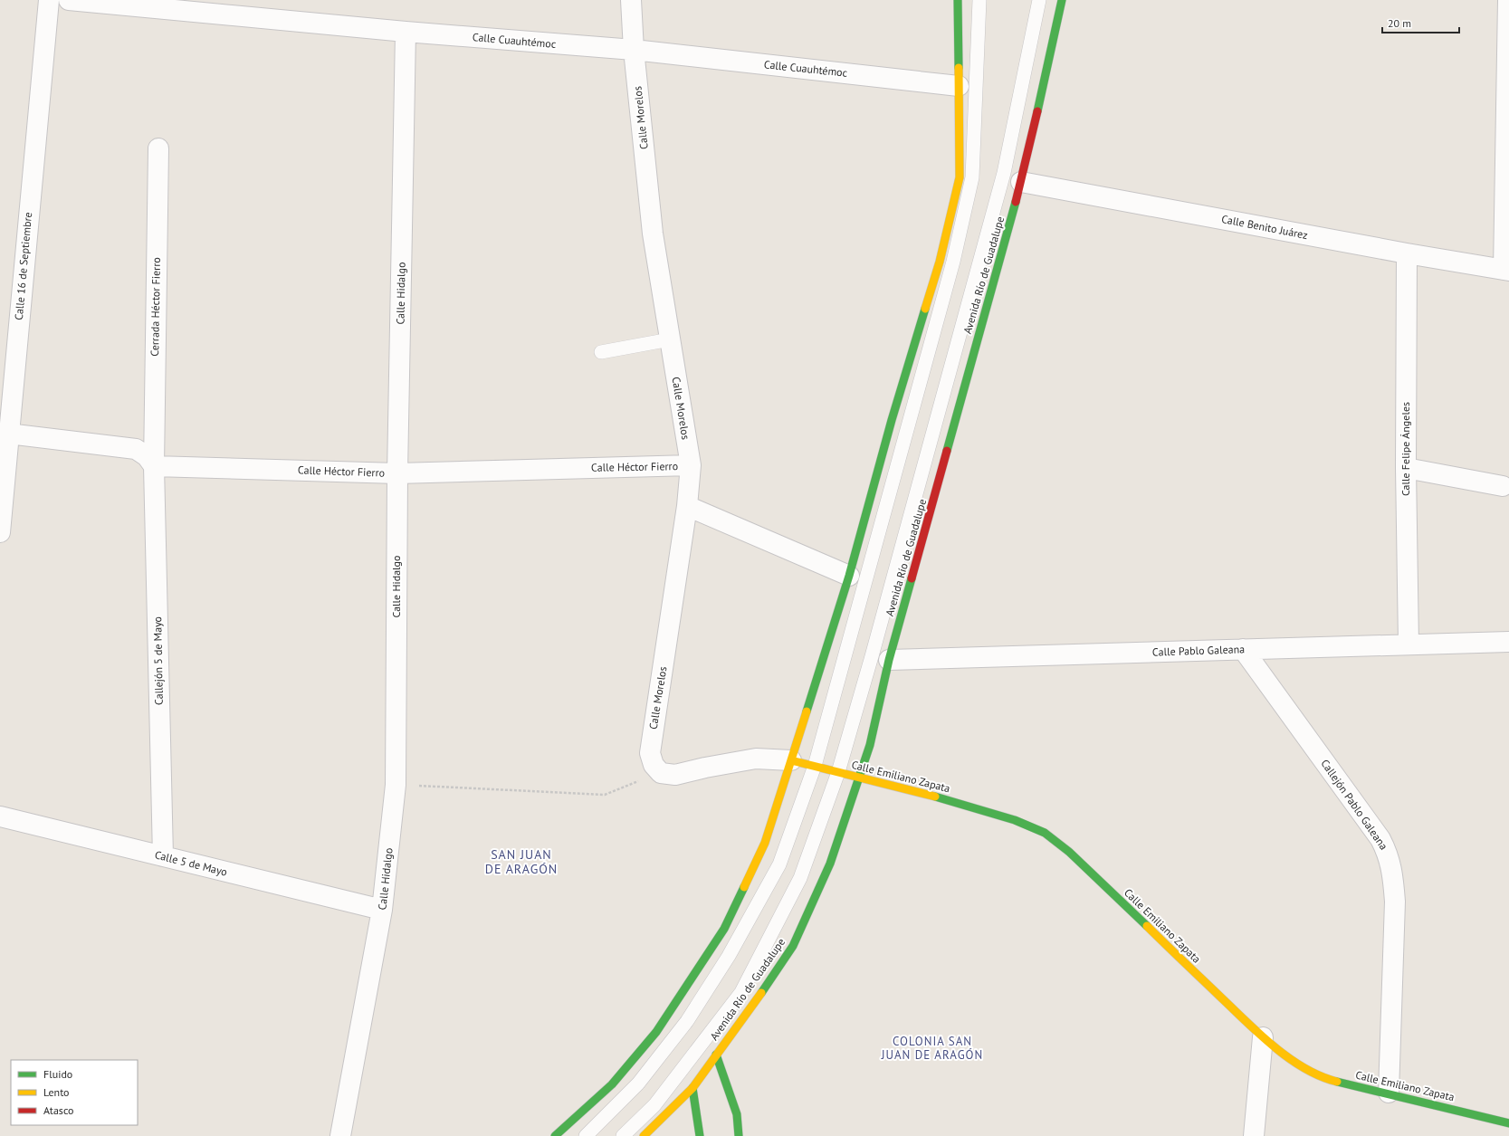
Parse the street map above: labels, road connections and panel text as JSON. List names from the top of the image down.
{
  "streets": {
    "main road": ["Avenida Río de Guadalupe", "Calle Emiliano Zapata"],
    "street": [
      "Calle Cuauhtémoc",
      "Calle Morelos",
      "Calle Benito Juárez",
      "Calle 16 de Septiembre",
      "Calle Hidalgo",
      "Cerrada Héctor Fierro",
      "Calle Felipe Ángeles",
      "Calle Héctor Fierro",
      "Calle Pablo Galeana",
      "Callejón 5 de Mayo",
      "Callejón Pablo Galeana",
      "Calle 5 de Mayo"
    ]
  },
  "crossings": [
    ["Calle Cuauhtémoc", "Calle Morelos"],
    ["Calle Cuauhtémoc", "Calle Hidalgo"],
    ["Calle Morelos", "Calle Héctor Fierro"],
    ["Calle Benito Juárez", "Avenida Río de Guadalupe"],
    ["Calle Benito Juárez", "Calle Felipe Ángeles"],
    ["Avenida Río de Guadalupe", "Calle Pablo Galeana"],
    ["Avenida Río de Guadalupe", "Calle Emiliano Zapata"],
    ["Calle Hidalgo", "Calle Héctor Fierro"],
    ["Calle Hidalgo", "Calle 5 de Mayo"],
    ["Cerrada Héctor Fierro", "Calle Héctor Fierro"],
    ["Cerrada Héctor Fierro", "Callejón 5 de Mayo"],
    ["Calle Felipe Ángeles", "Calle Pablo Galeana"],
    ["Calle Héctor Fierro", "Callejón 5 de Mayo"],
    ["Calle Pablo Galeana", "Callejón Pablo Galeana"],
    ["Callejón 5 de Mayo", "Calle 5 de Mayo"],
    ["Calle Emiliano Zapata", "Callejón Pablo Galeana"]
  ],
  "districts": ["SAN JUAN DE ARAGÓN", "COLONIA SAN JUAN DE ARAGÓN"],
  "legend": ["Fluido", "Lento", "Atasco"],
  "scale_bar": "20 m"
}
